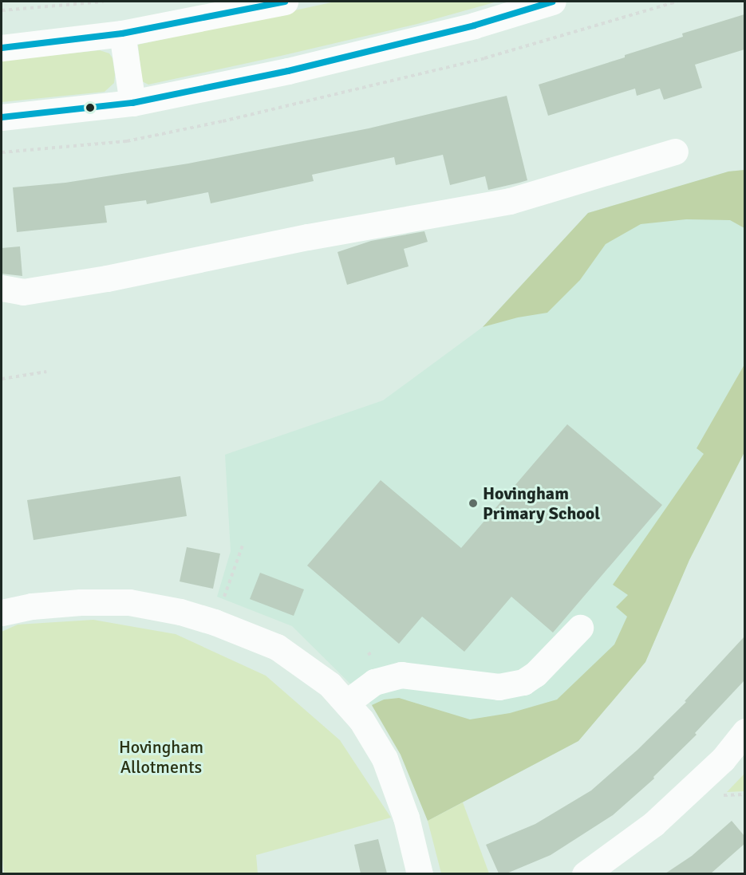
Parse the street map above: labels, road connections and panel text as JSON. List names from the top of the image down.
{
  "parks": ["Hovingham Allotments"],
  "places": ["Hovingham Primary School"]
}
